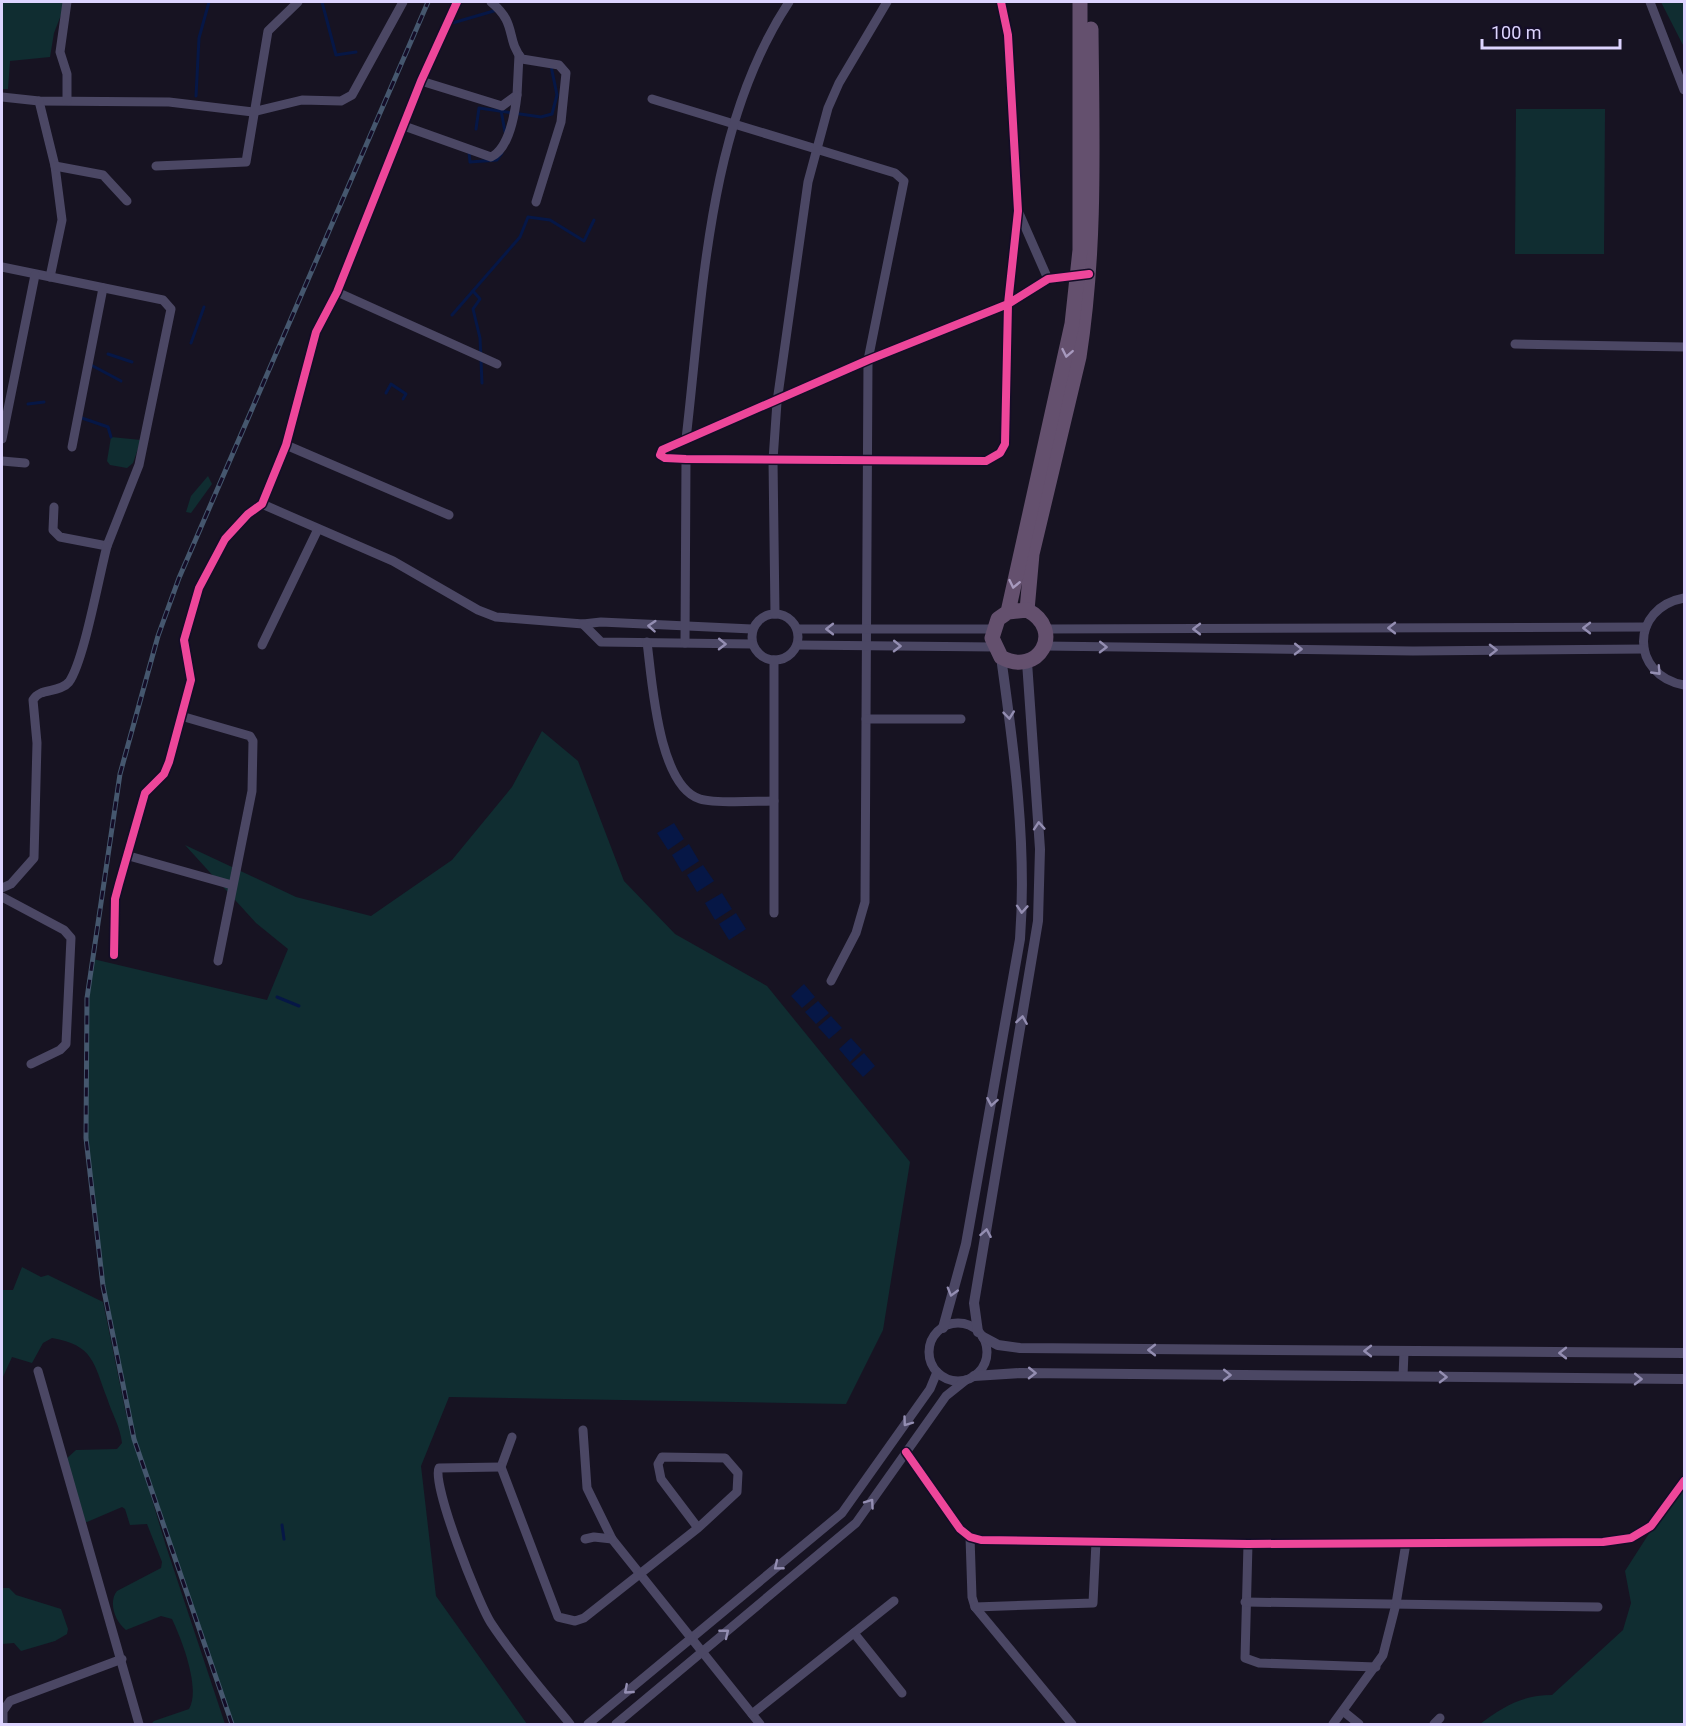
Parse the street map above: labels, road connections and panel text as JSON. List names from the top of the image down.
{
  "scale_bar": "100 m"
}
